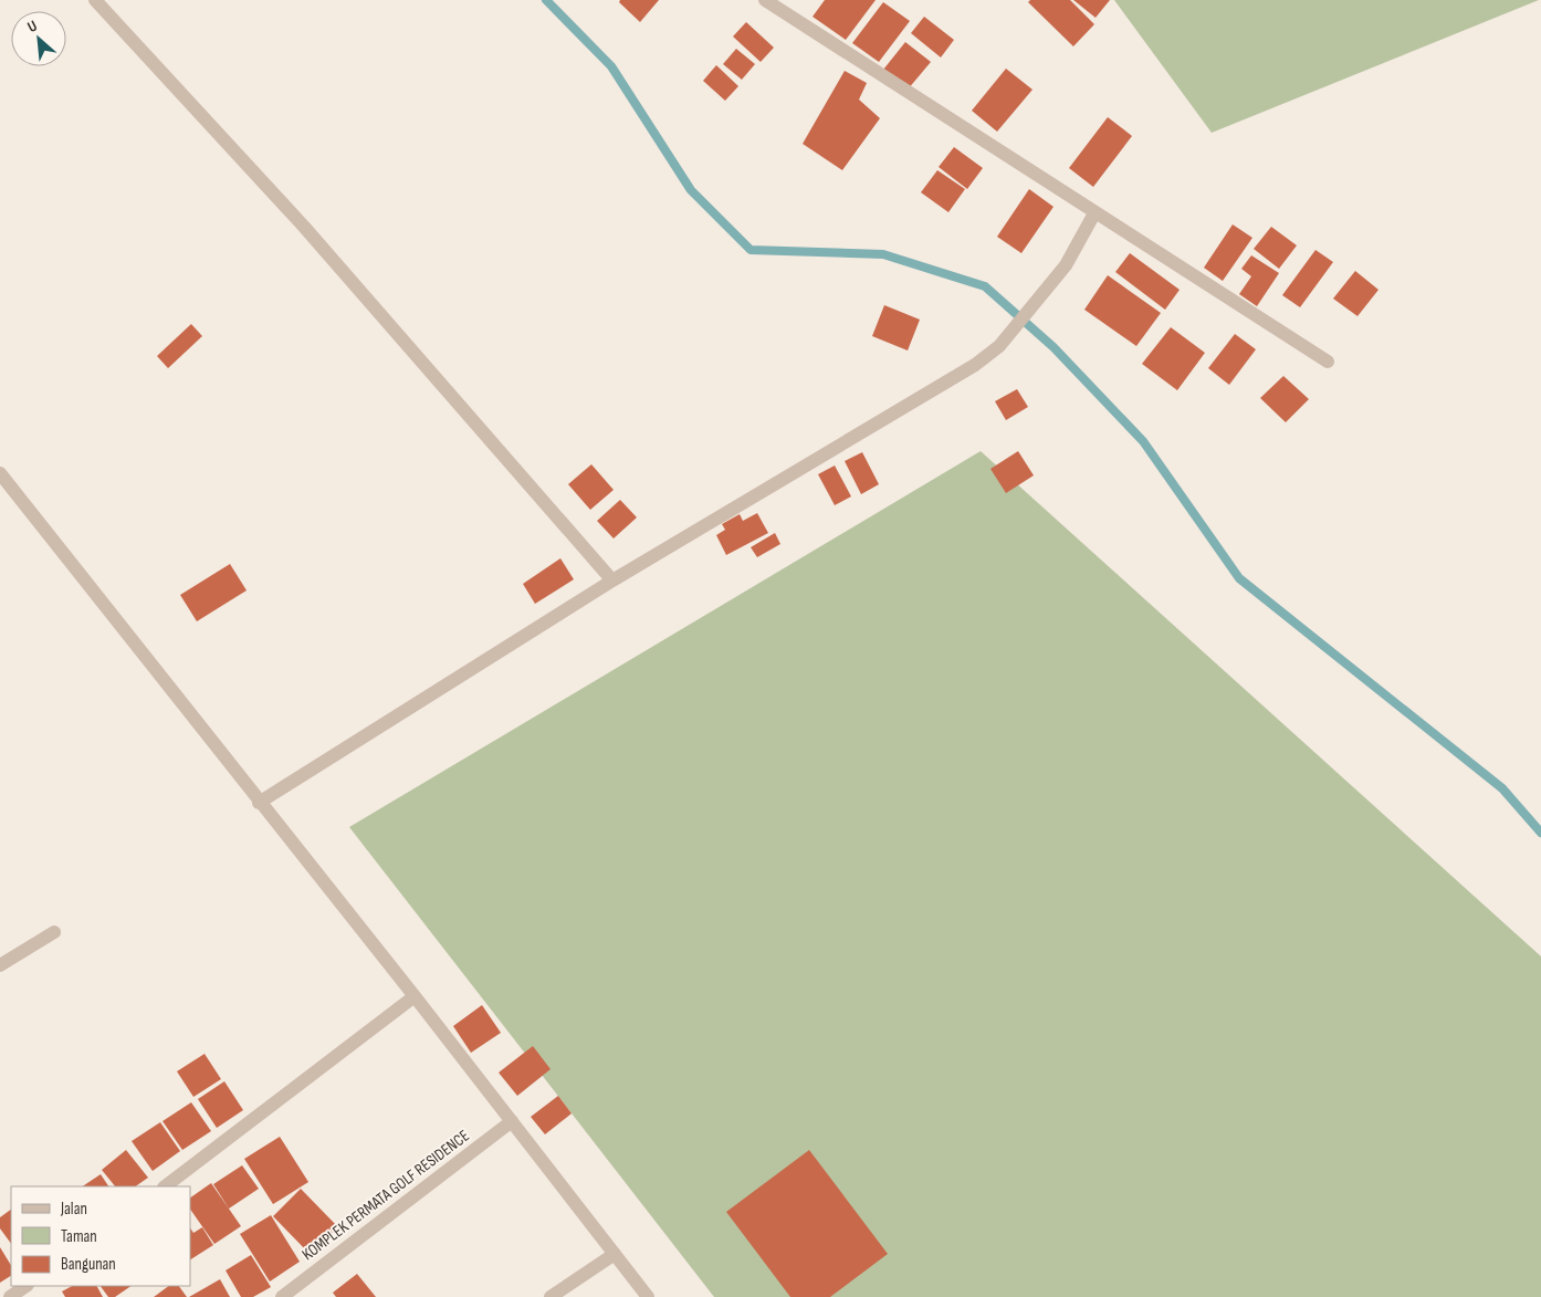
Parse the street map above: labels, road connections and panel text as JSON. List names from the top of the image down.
{
  "streets": {
    "street": ["KOMPLEK PERMATA GOLF RESIDENCE"]
  },
  "legend": ["Jalan", "Taman", "Bangunan"],
  "north": "top left"
}
